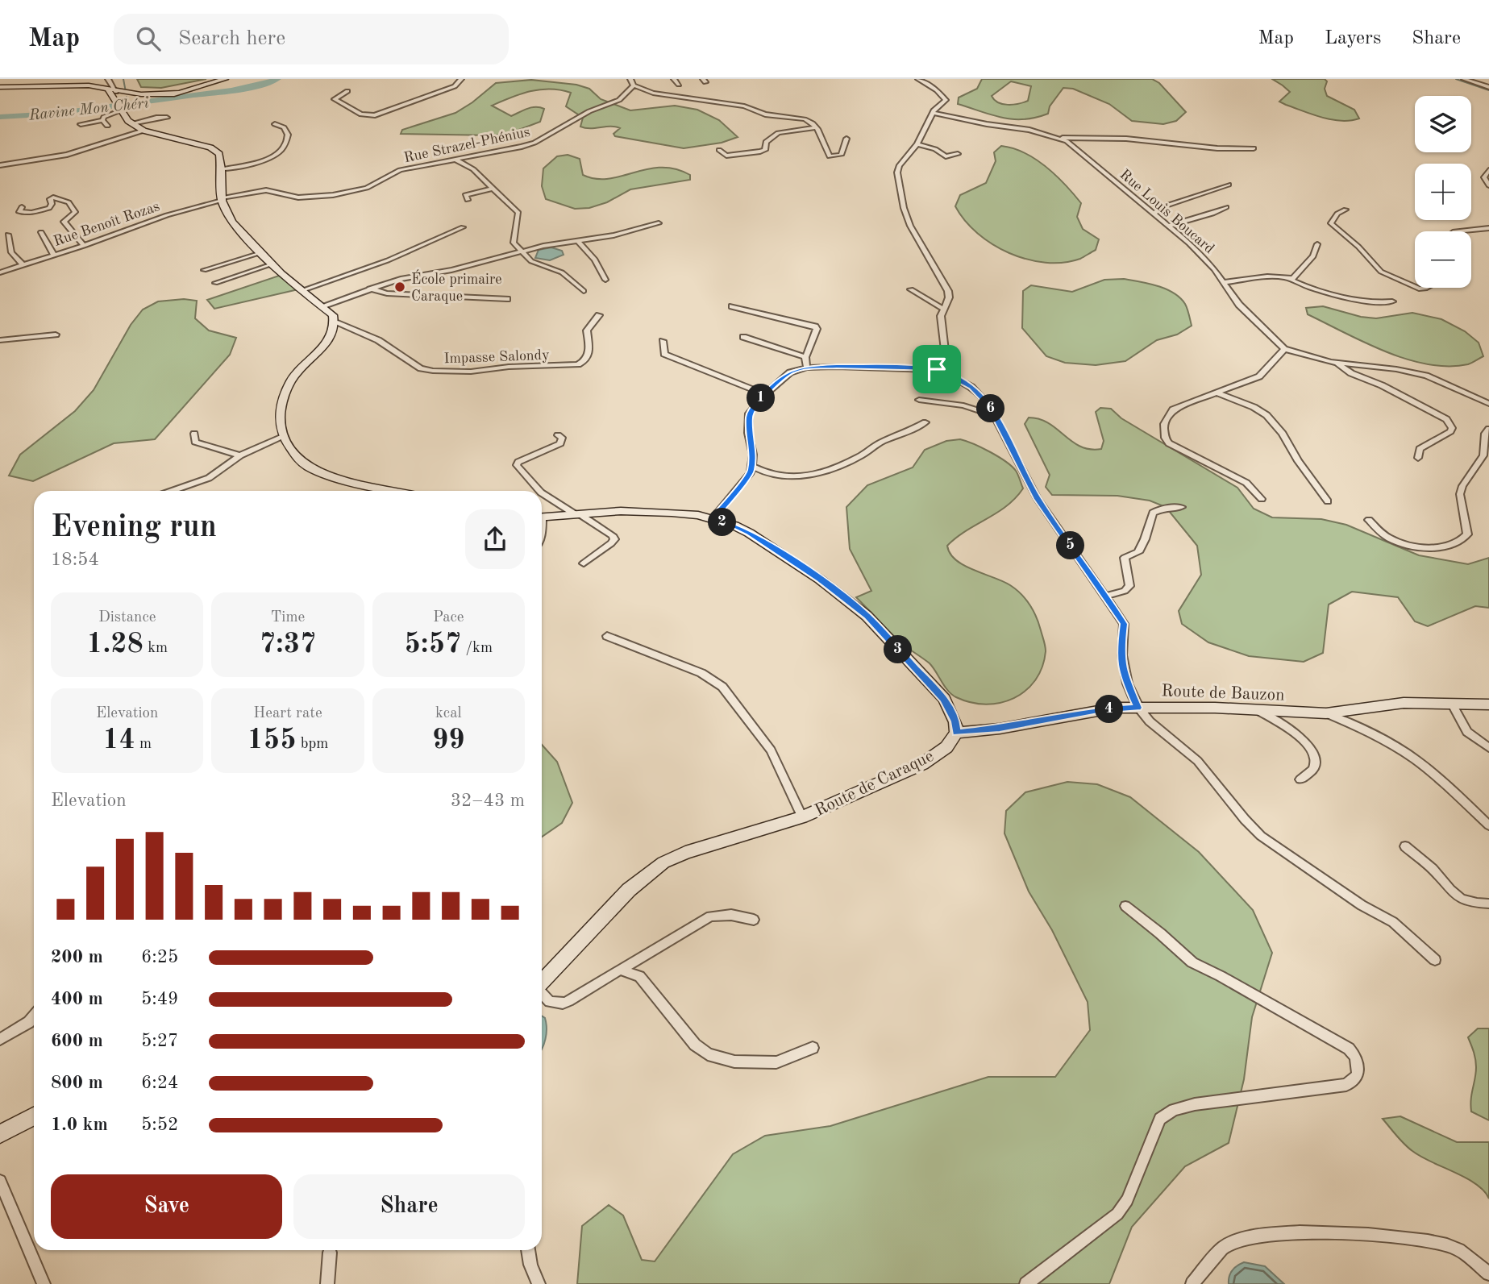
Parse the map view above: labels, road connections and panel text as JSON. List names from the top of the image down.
{
  "streets": {
    "street": [
      "Rue Strazel-Phénius",
      "Rue Louis Boucard",
      "Rue Benoît Rozas",
      "Impasse Salondy",
      "Route de Bauzon",
      "Route de Caraque"
    ]
  },
  "crossings": [
    ["Rue Strazel-Phénius", "Rue Benoît Rozas"],
    ["Route de Bauzon", "Route de Caraque"]
  ],
  "water": ["Ravine Mon Chéri"],
  "places": ["École primaire Caraque"],
  "page": {
    "header": "Map",
    "search": "Search here",
    "nav": ["Map", "Layers", "Share"],
    "map_buttons": ["+", "−"],
    "pins": [
      "1",
      "6",
      "2",
      "5",
      "3",
      "4"
    ],
    "heading": ["Evening run", "18:54"],
    "stats": [
      ["Distance", "1.28 km"],
      ["Time", "7:37"],
      ["Pace", "5:57 /km"],
      ["Elevation", "14 m"],
      ["Heart rate", "155 bpm"],
      ["kcal", "99"]
    ],
    "chart": ["Elevation", "32–43 m"],
    "list": [
      {
        "name": "200 m",
        "note": "6:25"
      },
      {
        "name": "400 m",
        "note": "5:49"
      },
      {
        "name": "600 m",
        "note": "5:27"
      },
      {
        "name": "800 m",
        "note": "6:24"
      },
      {
        "name": "1.0 km",
        "note": "5:52"
      }
    ],
    "buttons": ["Save", "Share"]
  }
}
